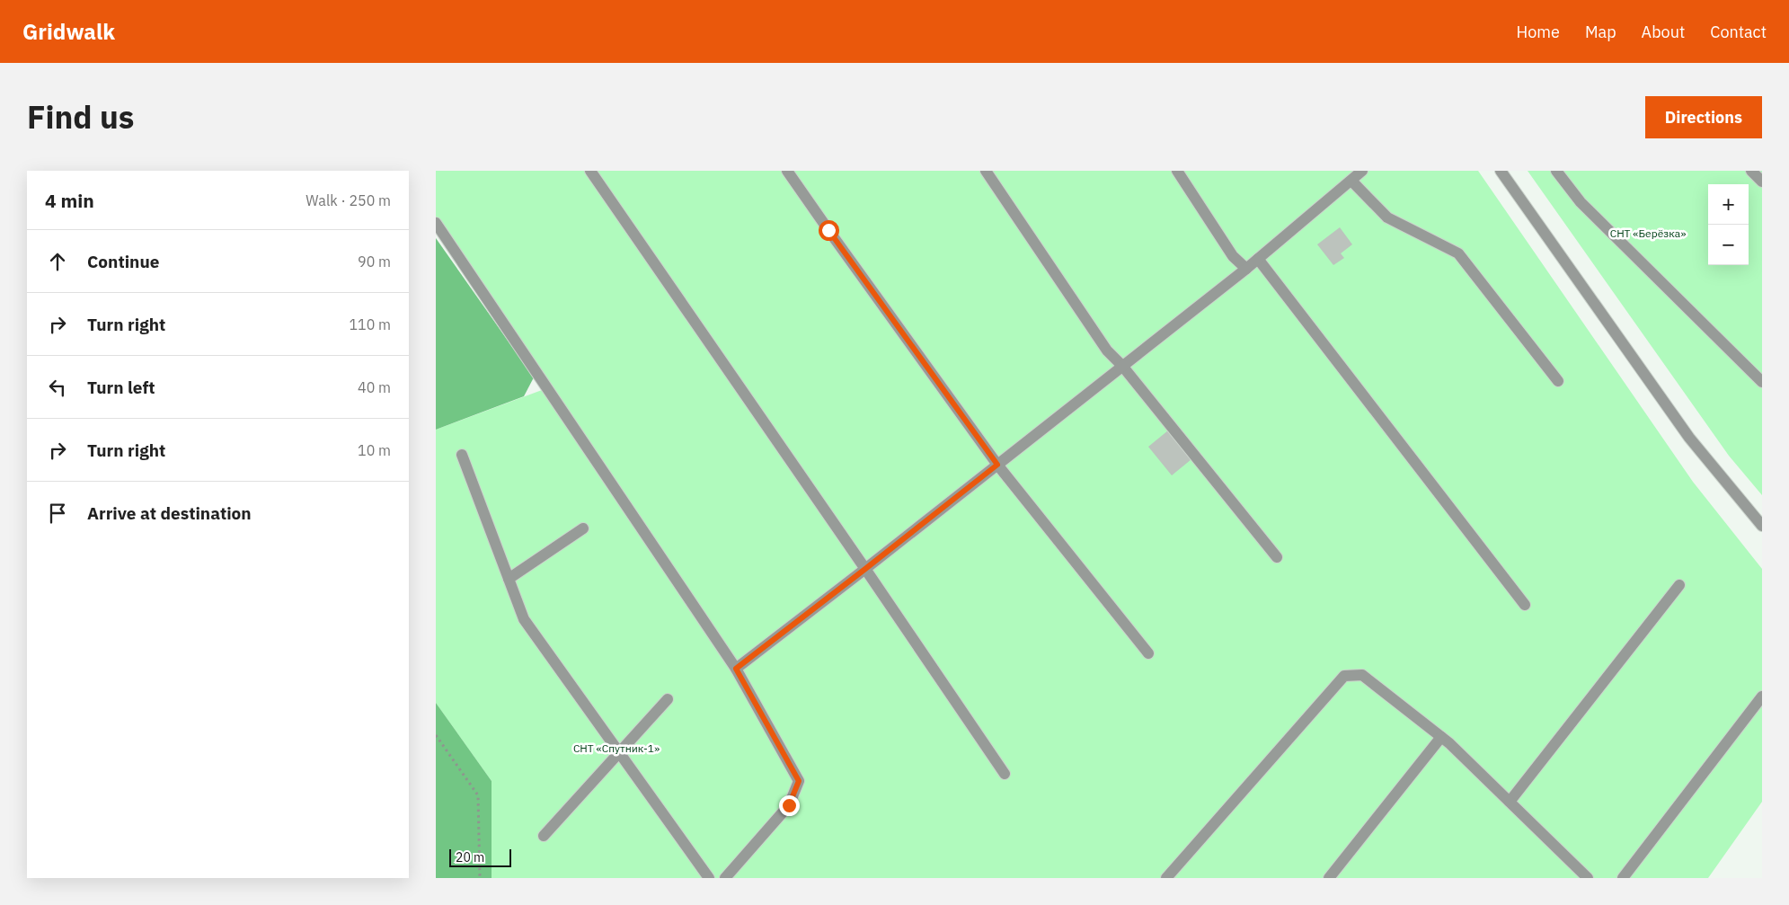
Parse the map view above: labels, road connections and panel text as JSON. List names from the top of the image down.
{
  "parks": ["СНТ «Берёзка»", "СНТ «Спутник-1»"],
  "scale_bar": "20 m",
  "page": {
    "header": "Gridwalk",
    "nav": [
      "Home",
      "Map",
      "About",
      "Contact"
    ],
    "title": "Find us",
    "buttons": "Directions",
    "heading": ["4 min", "Walk · 250 m"],
    "map_buttons": ["+", "−"],
    "list": [
      ["Continue", "90 m"],
      ["Turn right", "110 m"],
      ["Turn left", "40 m"],
      ["Turn right", "10 m"],
      "Arrive at destination"
    ],
    "scale": "20 m"
  }
}
